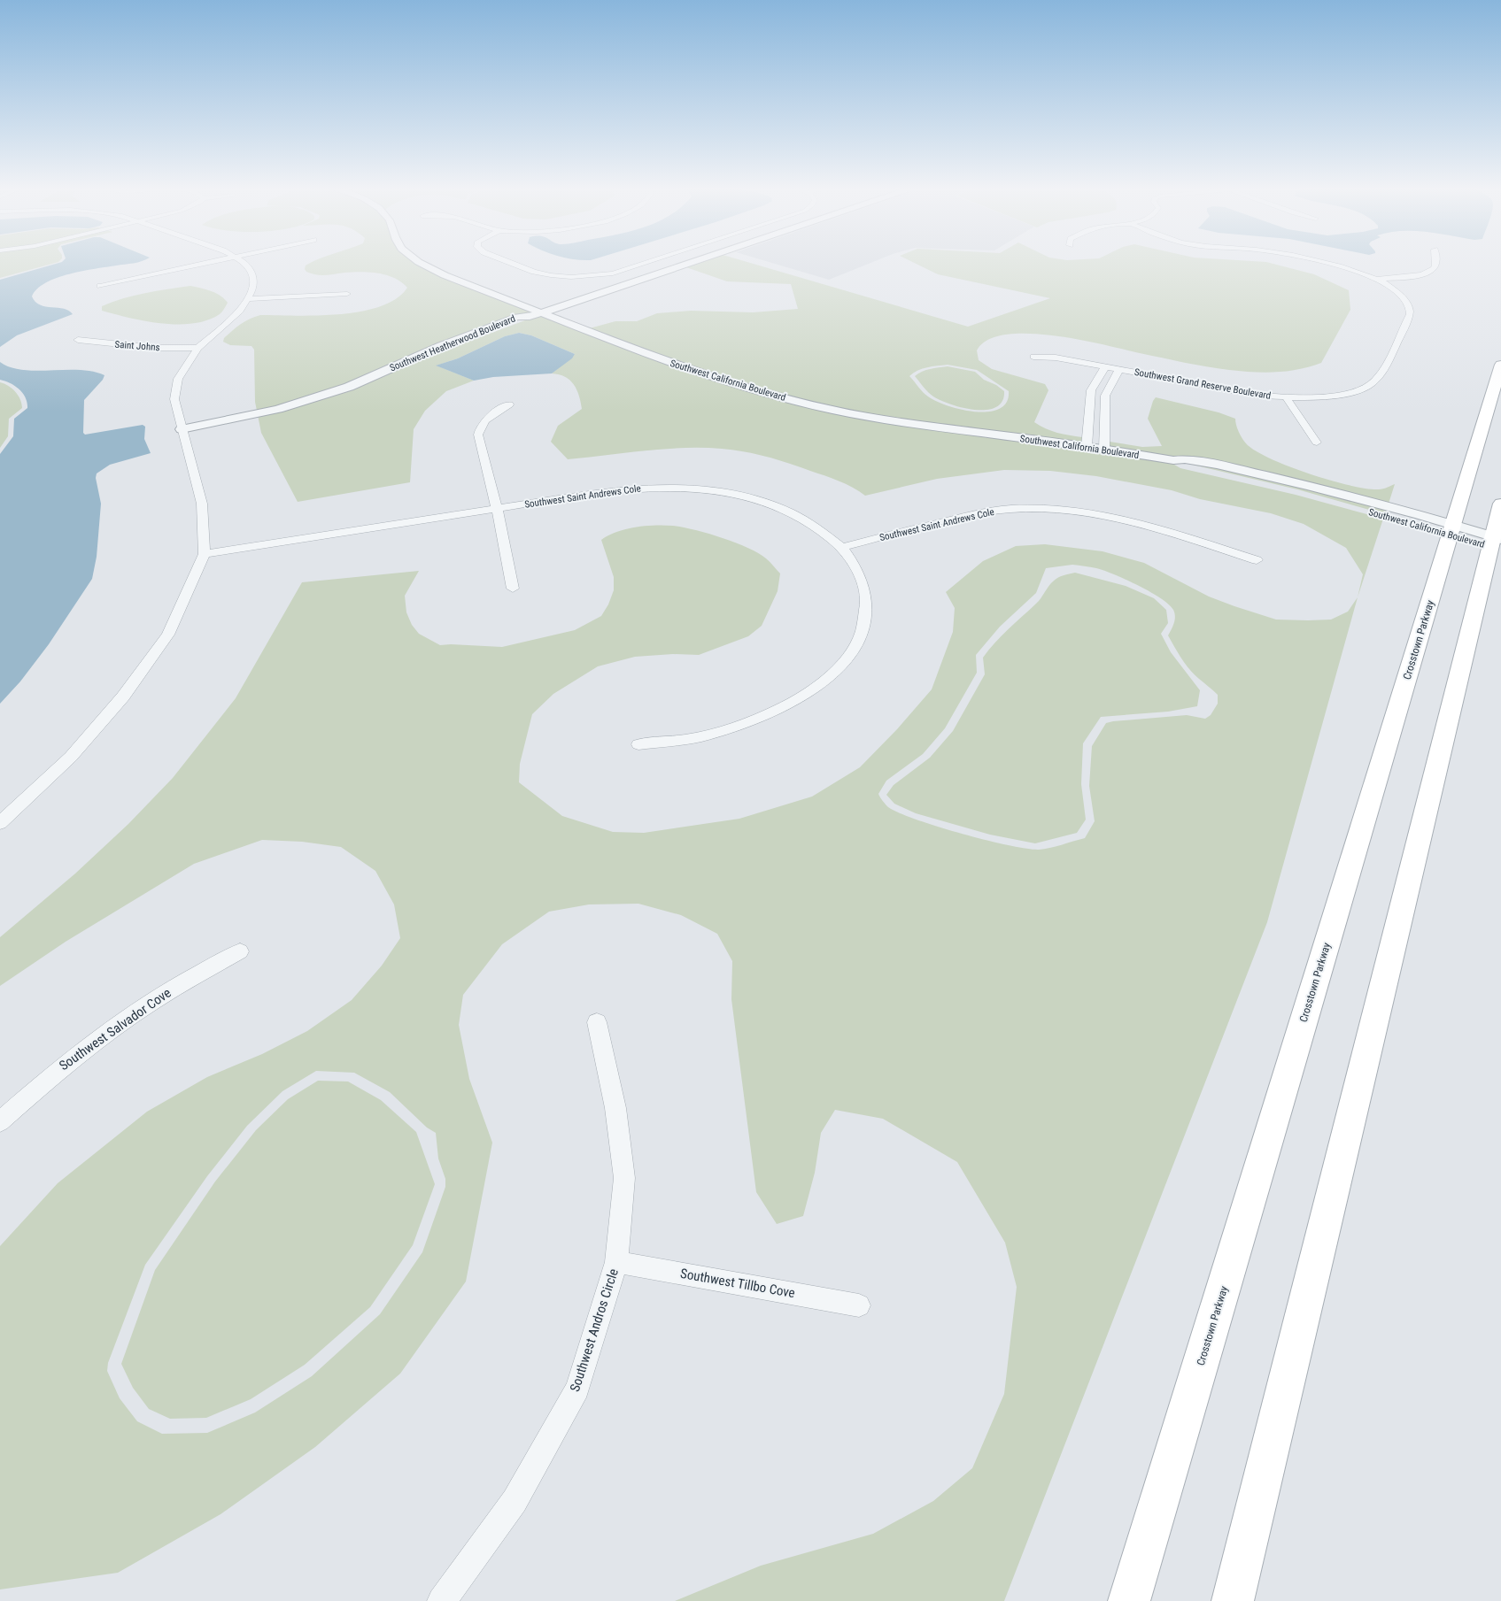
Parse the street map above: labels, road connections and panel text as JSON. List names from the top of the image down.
{
  "streets": {
    "main road": ["Crosstown Parkway"],
    "street": [
      "Southwest Heatherwood Boulevard",
      "Saint Johns",
      "Southwest California Boulevard",
      "Southwest Grand Reserve Boulevard",
      "Southwest Saint Andrews Cole",
      "Southwest Salvador Cove",
      "Southwest Tillbo Cove",
      "Southwest Andros Circle"
    ]
  },
  "crossings": [
    ["Southwest Heatherwood Boulevard", "Southwest California Boulevard"],
    ["Southwest California Boulevard", "Southwest Grand Reserve Boulevard"],
    ["Southwest California Boulevard", "Crosstown Parkway"],
    ["Southwest Tillbo Cove", "Southwest Andros Circle"]
  ]
}
